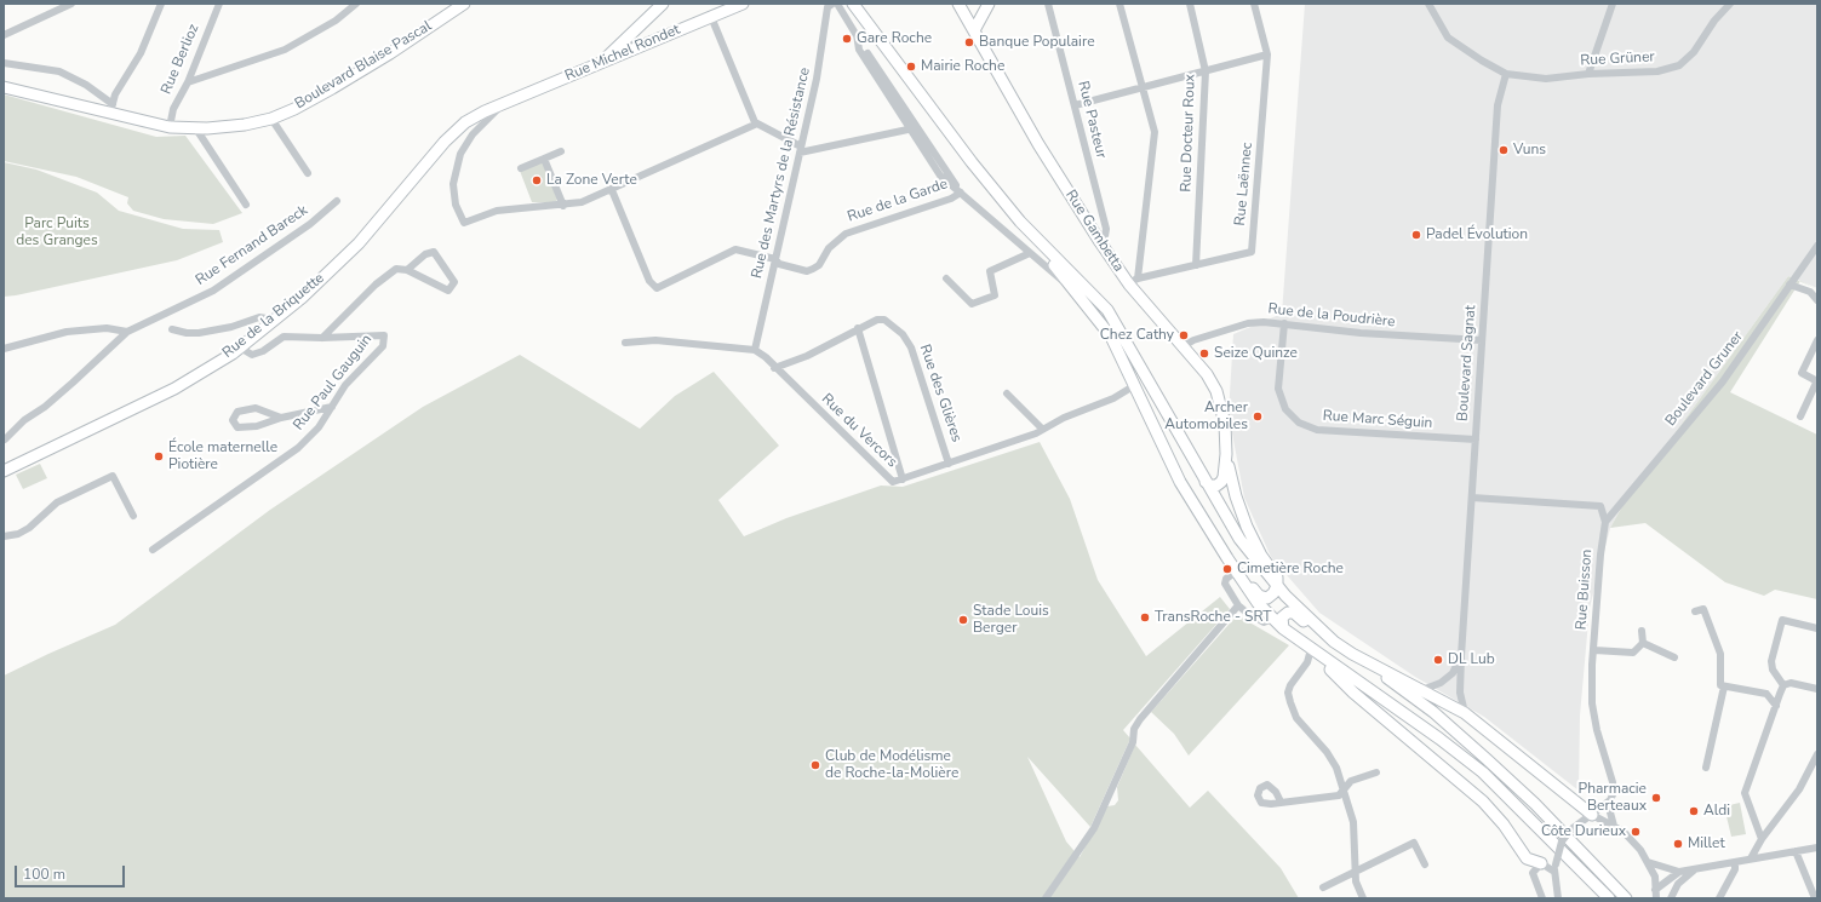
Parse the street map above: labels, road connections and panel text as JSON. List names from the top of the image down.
{
  "streets": {
    "main road": [
      "Rue Michel Rondet",
      "Boulevard Blaise Pascal",
      "Rue Gambetta",
      "Rue de la Briquette"
    ],
    "street": [
      "Rue Berlioz",
      "Rue Grüner",
      "Rue Pasteur",
      "Rue Docteur Roux",
      "Rue des Martyrs de la Résistance",
      "Rue Laënnec",
      "Rue de la Garde",
      "Rue Fernand Bareck",
      "Rue de la Poudrière",
      "Boulevard Sagnat",
      "Boulevard Gruner",
      "Rue Paul Gauguin",
      "Rue des Glières",
      "Rue Marc Séguin",
      "Rue du Vercors",
      "Rue Buisson"
    ]
  },
  "crossings": [
    ["Rue Michel Rondet", "Rue de la Briquette"],
    ["Rue Berlioz", "Boulevard Blaise Pascal"],
    ["Rue Grüner", "Boulevard Sagnat"],
    ["Rue Pasteur", "Rue Gambetta"],
    ["Rue Docteur Roux", "Rue Laënnec"],
    ["Rue des Martyrs de la Résistance", "Rue de la Garde"],
    ["Rue des Martyrs de la Résistance", "Rue du Vercors"],
    ["Rue Laënnec", "Rue Gambetta"],
    ["Rue Gambetta", "Rue de la Poudrière"],
    ["Rue de la Briquette", "Rue Paul Gauguin"],
    ["Rue de la Poudrière", "Boulevard Sagnat"],
    ["Rue de la Poudrière", "Rue Marc Séguin"],
    ["Boulevard Sagnat", "Rue Marc Séguin"],
    ["Boulevard Gruner", "Rue Buisson"],
    ["Rue des Glières", "Rue du Vercors"]
  ],
  "parks": ["Parc Puits des Granges"],
  "places": [
    "Gare Roche",
    "Banque Populaire",
    "Mairie Roche",
    "Vuns",
    "La Zone Verte",
    "Padel Évolution",
    "Chez Cathy",
    "Seize Quinze",
    "Archer Automobiles",
    "École maternelle Piotière",
    "Cimetière Roche",
    "TransRoche - SRT",
    "Stade Louis Berger",
    "DL Lub",
    "Club de Modélisme de Roche-la-Molière",
    "Pharmacie Berteaux",
    "Aldi",
    "Côte Durieux",
    "Millet"
  ],
  "scale_bar": "100 m"
}
